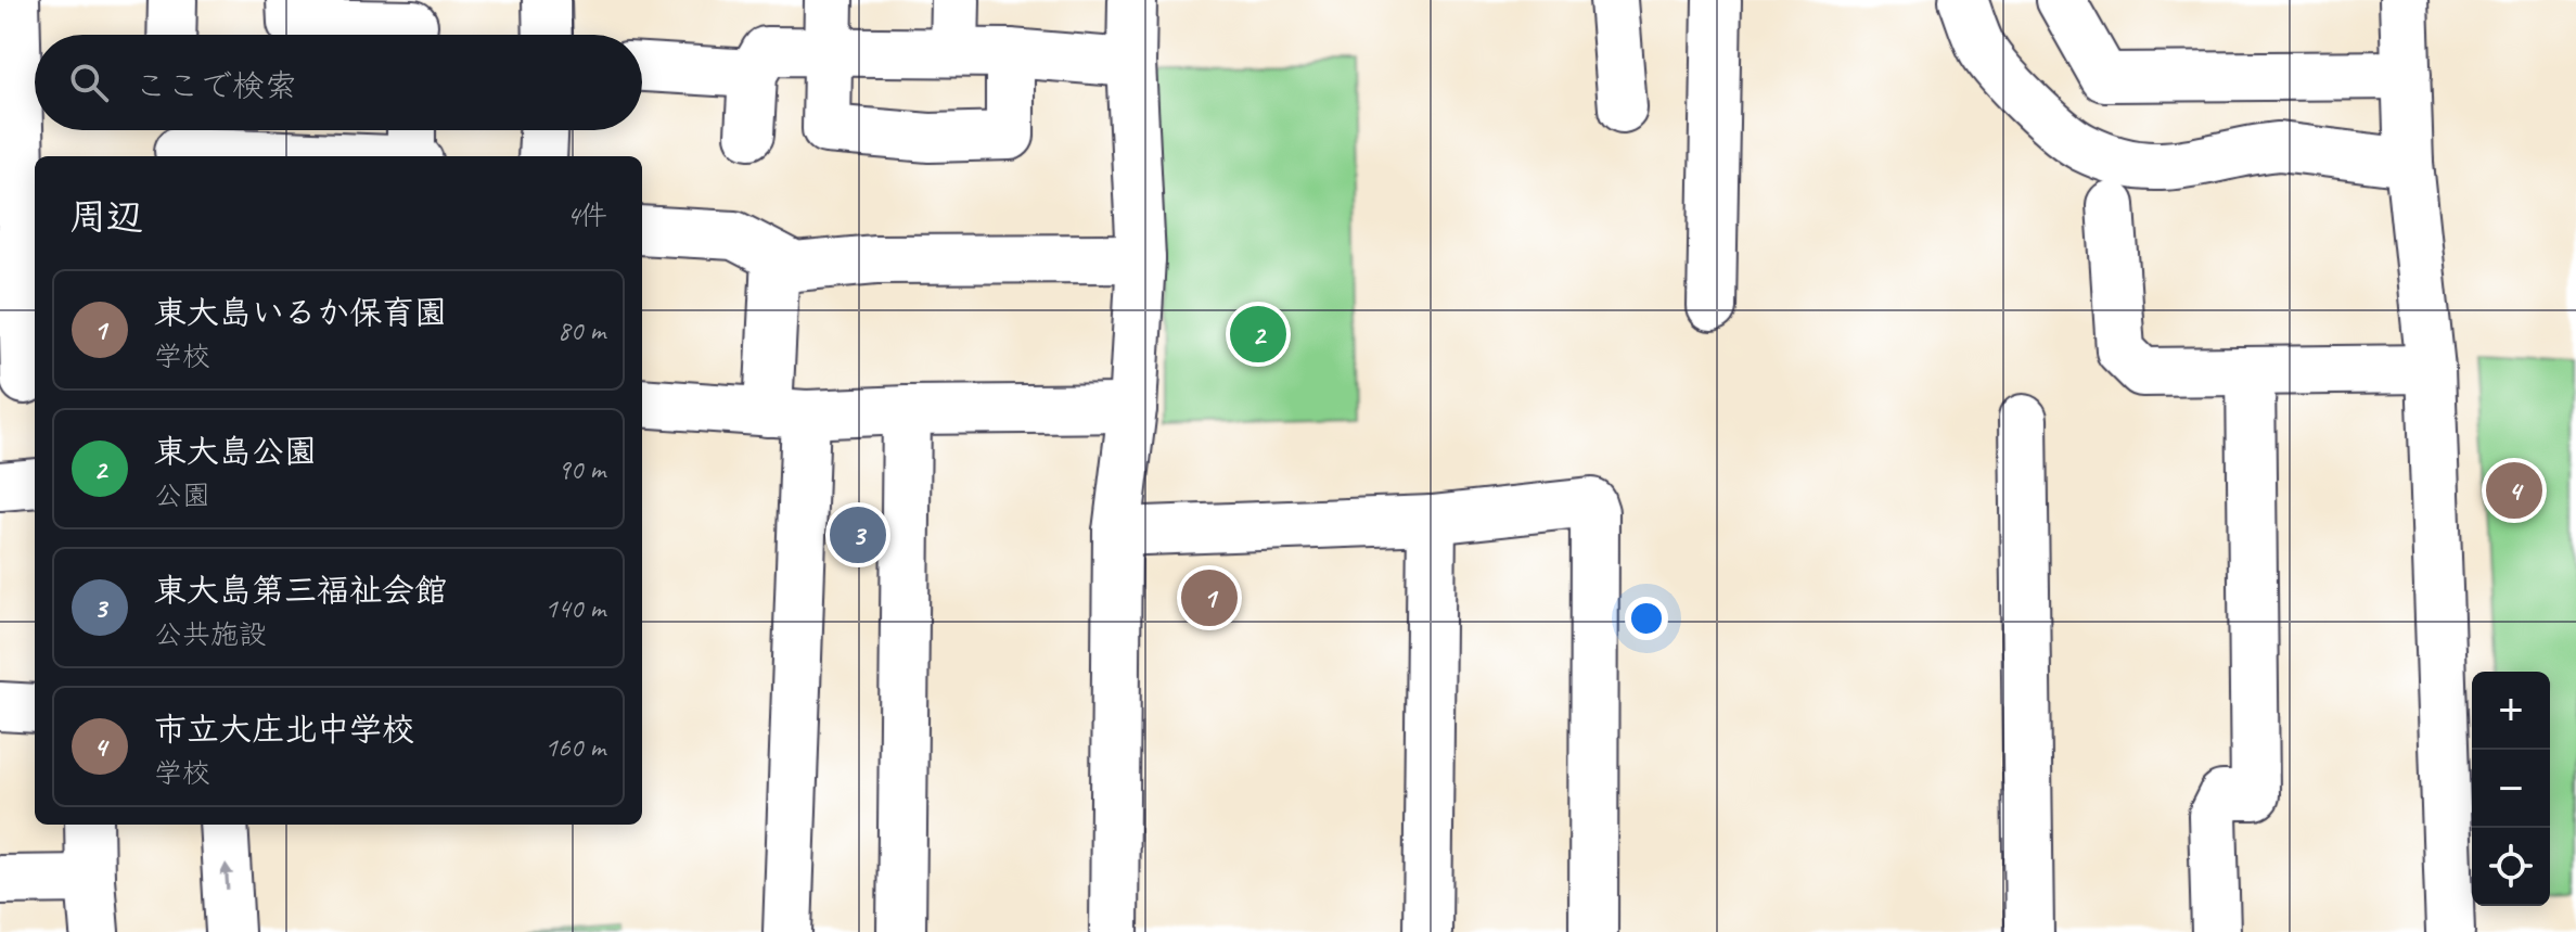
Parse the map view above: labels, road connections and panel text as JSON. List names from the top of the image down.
{
  "page": {
    "search": "ここで検索",
    "heading": ["周辺", "4件"],
    "list": [
      {
        "mark": "1",
        "name": "東大島いるか保育園",
        "note": "学校",
        "value": "80 m"
      },
      {
        "mark": "2",
        "name": "東大島公園",
        "note": "公園",
        "value": "90 m"
      },
      {
        "mark": "3",
        "name": "東大島第三福祉会館",
        "note": "公共施設",
        "value": "140 m"
      },
      {
        "mark": "4",
        "name": "市立大庄北中学校",
        "note": "学校",
        "value": "160 m"
      }
    ],
    "pins": [
      "2",
      "4",
      "3",
      "1"
    ],
    "map_buttons": ["+", "−"]
  }
}
